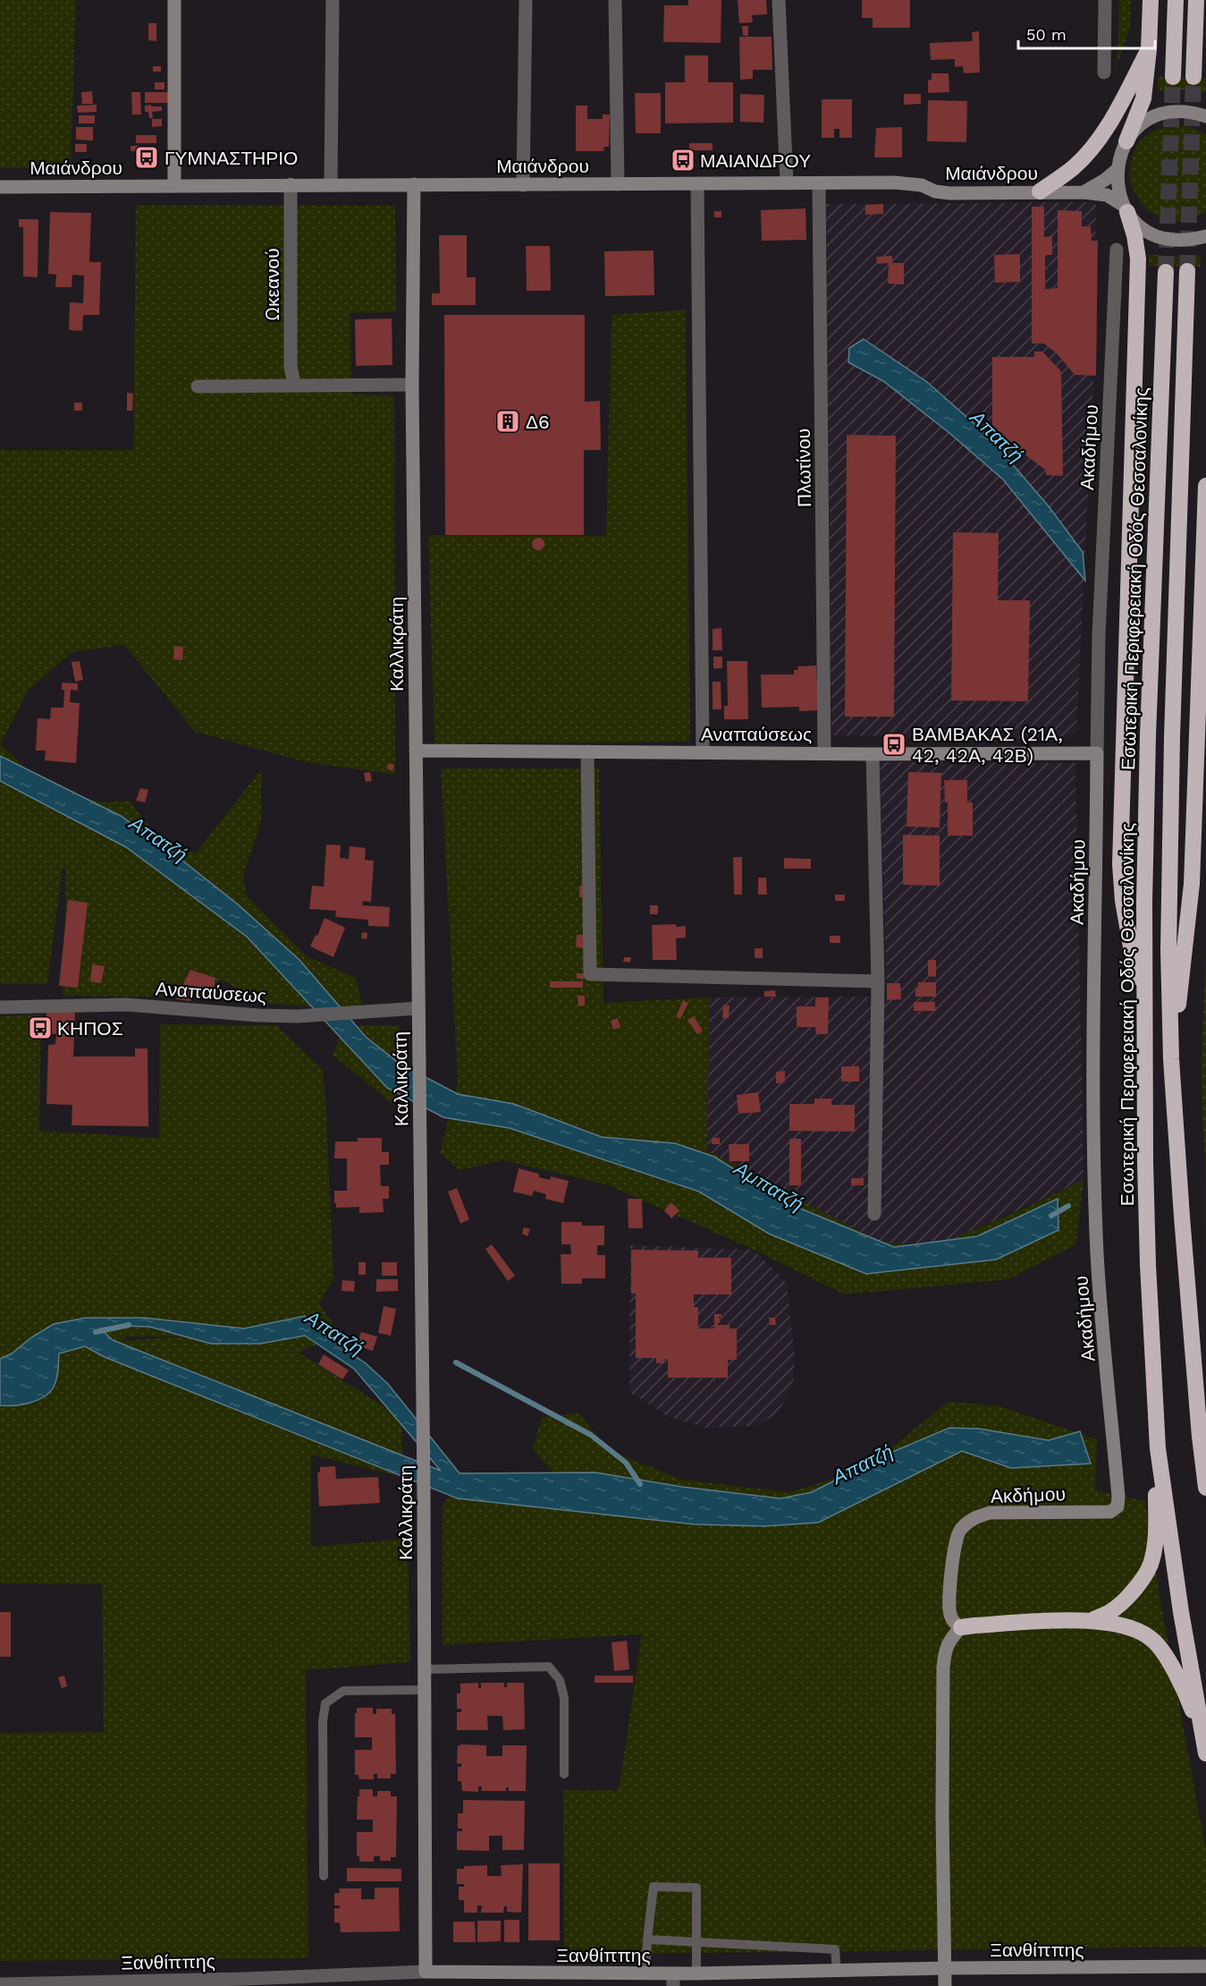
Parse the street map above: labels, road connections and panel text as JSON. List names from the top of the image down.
{
  "streets": {
    "highway": ["Εσωτερική Περιφερειακή Οδός Θεσσαλονίκης"],
    "street": [
      "Μαιάνδρου",
      "Ωκεανού",
      "Ακαδήμου",
      "Πλωτίνου",
      "Καλλικράτη",
      "Αναπαύσεως",
      "Ακδήμου",
      "Ξανθίππης"
    ]
  },
  "crossings": [
    ["Μαιάνδρου", "Ωκεανού"],
    ["Μαιάνδρου", "Πλωτίνου"],
    ["Μαιάνδρου", "Καλλικράτη"],
    ["Ακαδήμου", "Αναπαύσεως"],
    ["Ακαδήμου", "Ακδήμου"],
    ["Πλωτίνου", "Αναπαύσεως"],
    ["Καλλικράτη", "Αναπαύσεως"],
    ["Καλλικράτη", "Ξανθίππης"]
  ],
  "water": ["Απατζή", "Αμπατζή"],
  "places": {
    "bus stop": [
      "ΓΥΜΝΑΣΤΗΡΙΟ",
      "ΜΑΙΑΝΔΡΟΥ",
      "ΒΑΜΒΑΚΑΣ (21Α, 42, 42Α, 42Β)",
      "ΚΗΠΟΣ"
    ],
    "building": ["Δ6"]
  },
  "scale_bar": "50 m"
}
